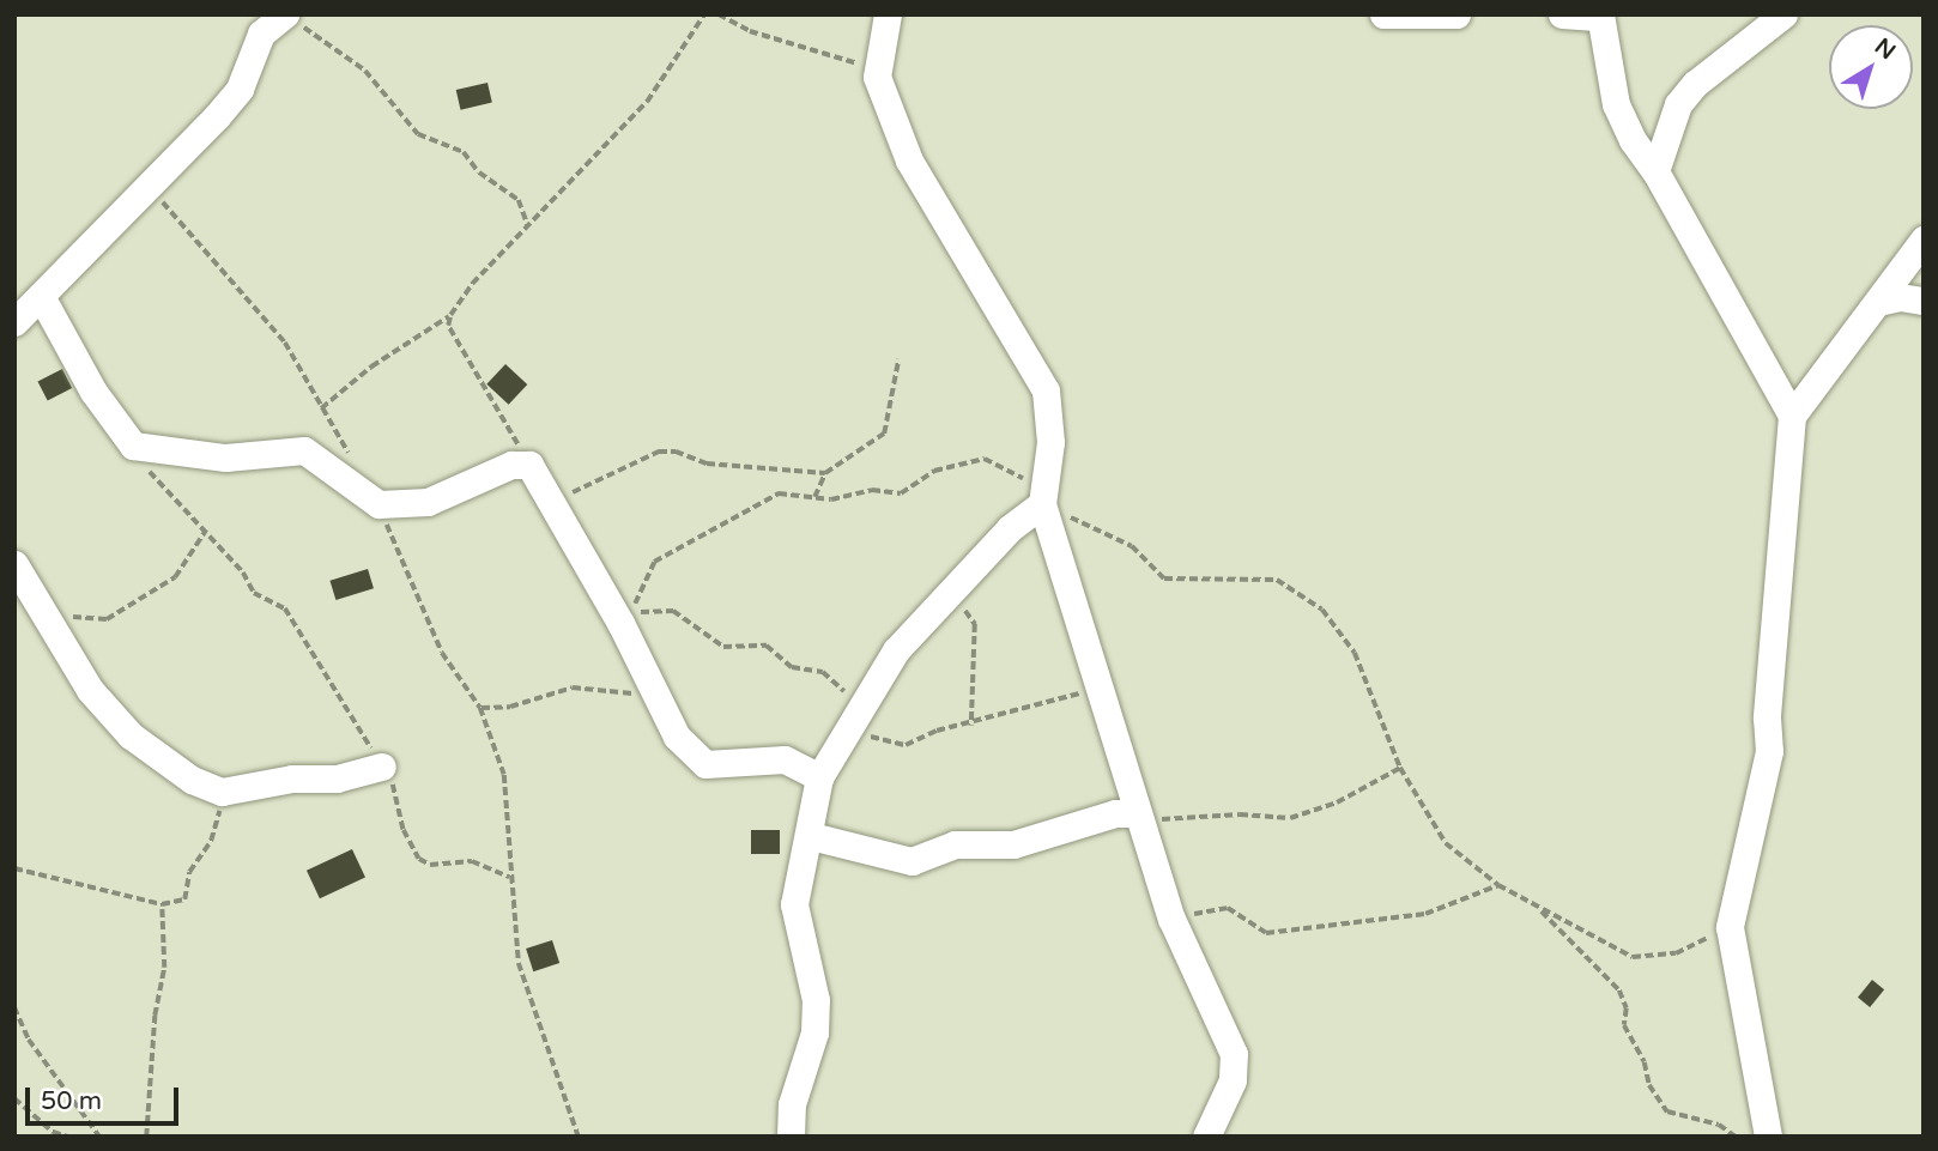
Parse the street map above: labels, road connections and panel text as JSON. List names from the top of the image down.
{
  "scale_bar": "50 m",
  "north": "top right"
}
